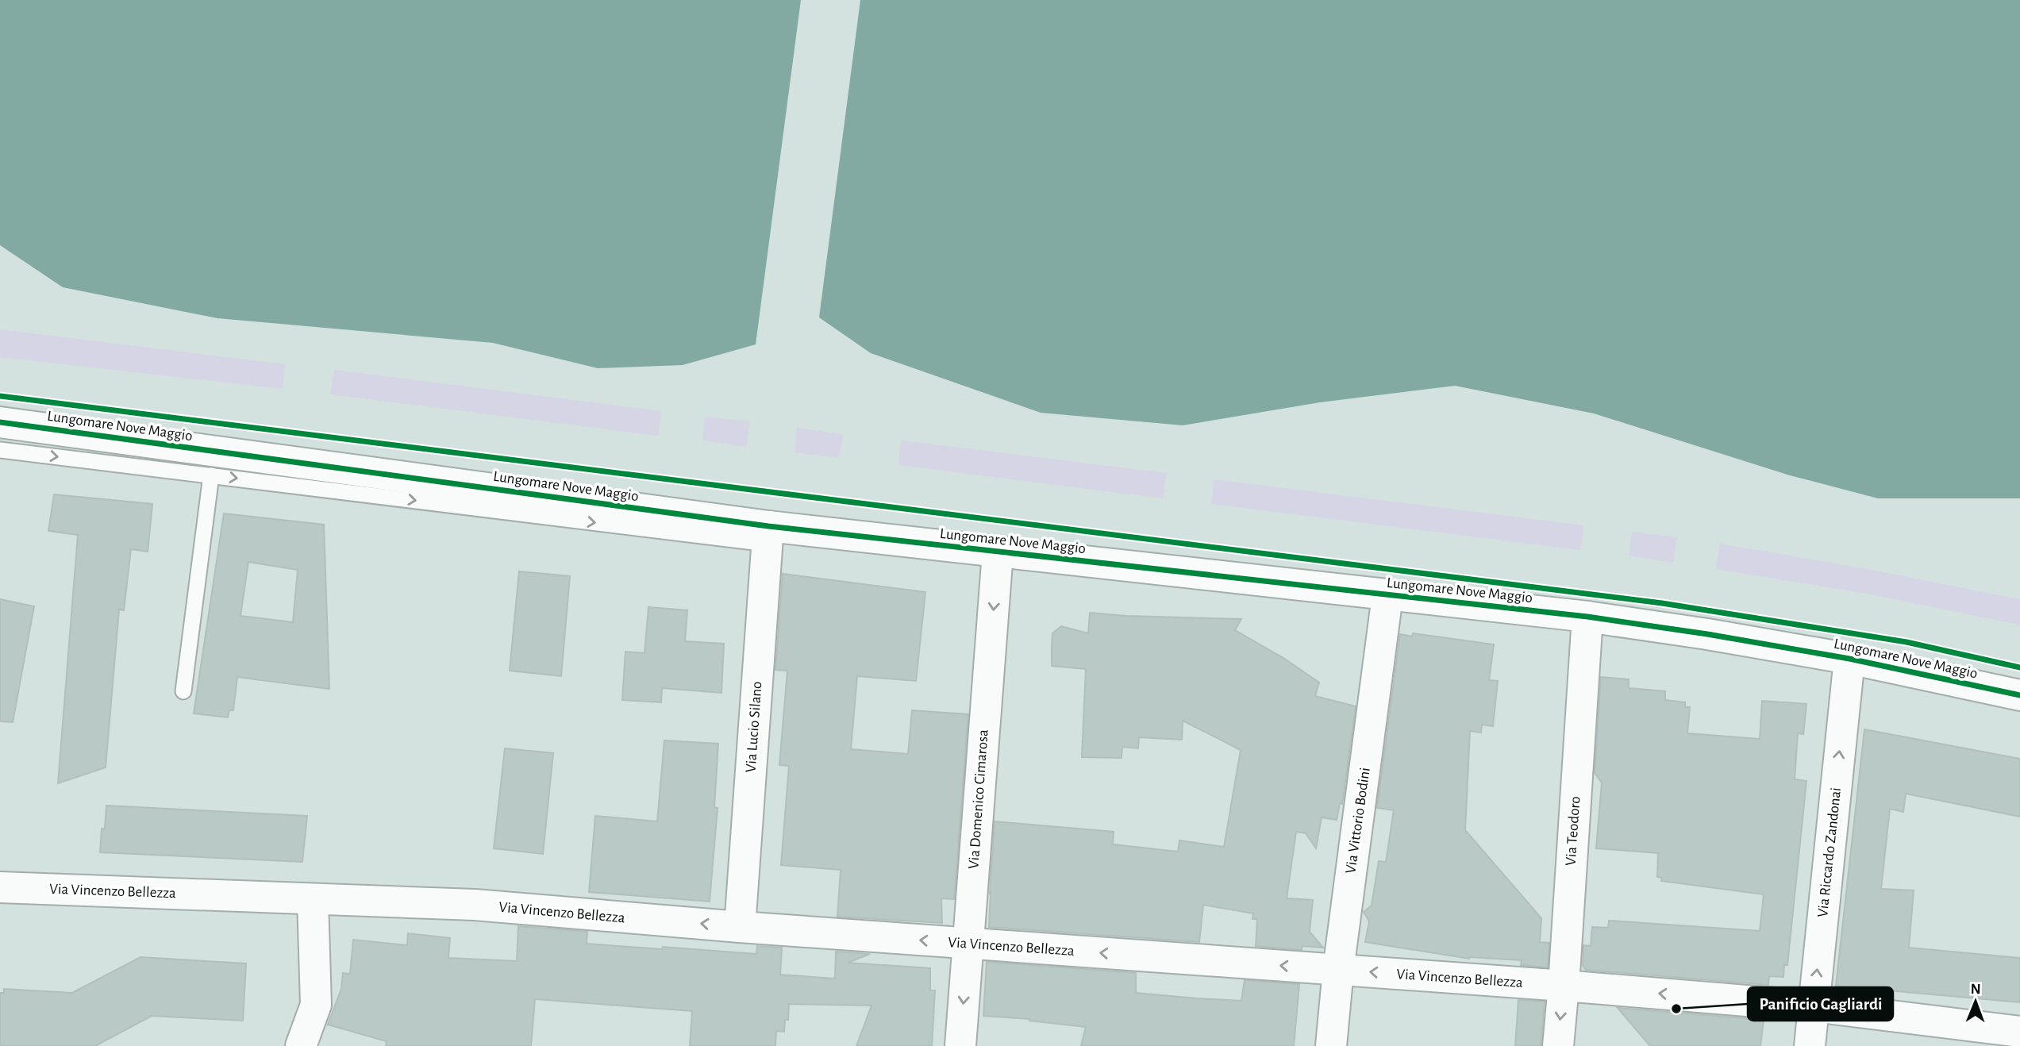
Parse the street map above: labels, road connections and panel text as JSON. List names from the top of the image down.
{
  "streets": {
    "street": [
      "Lungomare Nove Maggio",
      "Via Lucio Silano",
      "Via Domenico Cimarosa",
      "Via Vittorio Bodini",
      "Via Teodoro",
      "Via Riccardo Zandonai",
      "Via Vincenzo Bellezza"
    ]
  },
  "crossings": [
    ["Lungomare Nove Maggio", "Via Lucio Silano"],
    ["Lungomare Nove Maggio", "Via Domenico Cimarosa"],
    ["Lungomare Nove Maggio", "Via Vittorio Bodini"],
    ["Lungomare Nove Maggio", "Via Teodoro"],
    ["Lungomare Nove Maggio", "Via Riccardo Zandonai"],
    ["Via Lucio Silano", "Via Vincenzo Bellezza"],
    ["Via Domenico Cimarosa", "Via Vincenzo Bellezza"],
    ["Via Vittorio Bodini", "Via Vincenzo Bellezza"],
    ["Via Teodoro", "Via Vincenzo Bellezza"],
    ["Via Riccardo Zandonai", "Via Vincenzo Bellezza"]
  ],
  "one_way": ["Via Domenico Cimarosa", "Via Riccardo Zandonai", "Via Vincenzo Bellezza"],
  "places": ["Panificio Gagliardi"],
  "north": "top"
}
